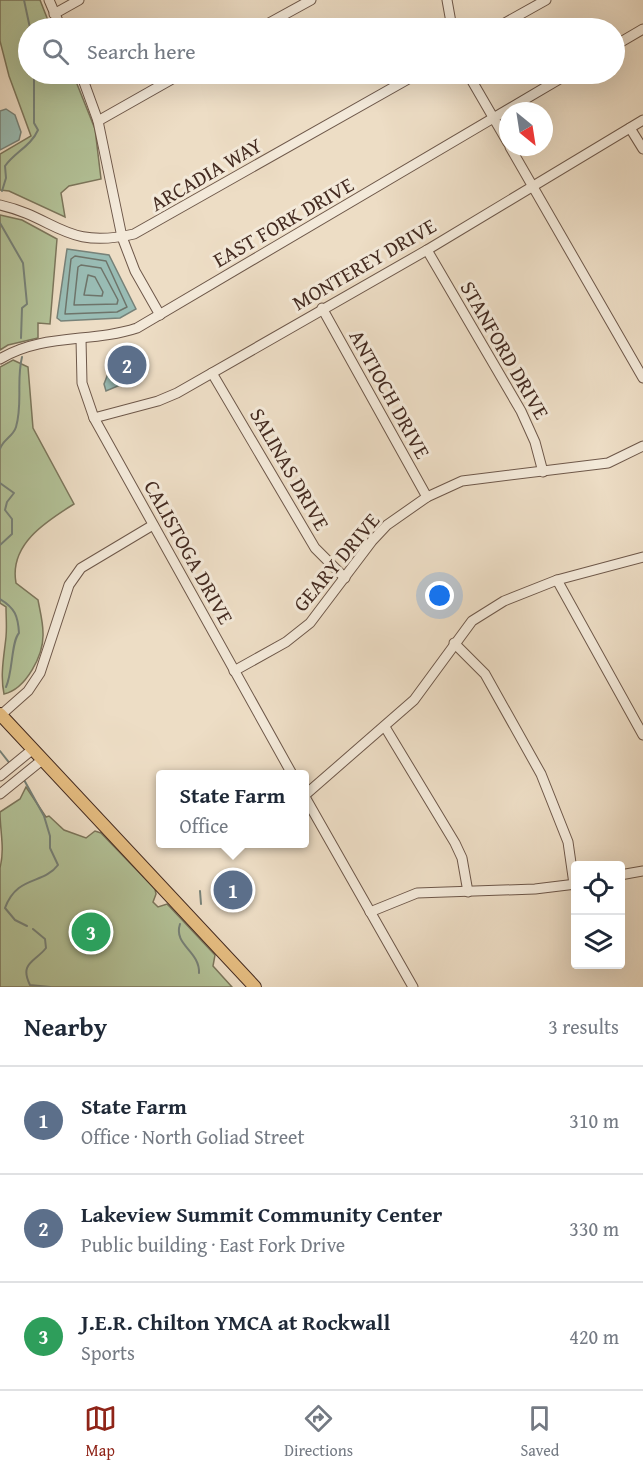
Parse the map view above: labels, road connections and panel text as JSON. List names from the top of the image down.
{
  "streets": {
    "street": [
      "ARCADIA WAY",
      "EAST FORK DRIVE",
      "MONTEREY DRIVE",
      "STANFORD DRIVE",
      "ANTIOCH DRIVE",
      "SALINAS DRIVE",
      "CALISTOGA DRIVE",
      "GEARY DRIVE"
    ]
  },
  "crossings": [
    ["EAST FORK DRIVE", "CALISTOGA DRIVE"],
    ["MONTEREY DRIVE", "STANFORD DRIVE"],
    ["MONTEREY DRIVE", "ANTIOCH DRIVE"],
    ["MONTEREY DRIVE", "SALINAS DRIVE"],
    ["MONTEREY DRIVE", "CALISTOGA DRIVE"],
    ["STANFORD DRIVE", "GEARY DRIVE"],
    ["ANTIOCH DRIVE", "GEARY DRIVE"],
    ["SALINAS DRIVE", "GEARY DRIVE"],
    ["CALISTOGA DRIVE", "GEARY DRIVE"]
  ],
  "north": "bottom right",
  "page": {
    "search": "Search here",
    "pins": ["2", "1", "3"],
    "popup": ["State Farm", "Office"],
    "heading": ["Nearby", "3 results"],
    "list": [
      {
        "mark": "1",
        "name": "State Farm",
        "note": "Office · North Goliad Street",
        "value": "310 m"
      },
      {
        "mark": "2",
        "name": "Lakeview Summit Community Center",
        "note": "Public building · East Fork Drive",
        "value": "330 m"
      },
      {
        "mark": "3",
        "name": "J.E.R. Chilton YMCA at Rockwall",
        "note": "Sports",
        "value": "420 m"
      }
    ],
    "nav": ["Map", "Directions", "Saved"]
  }
}
